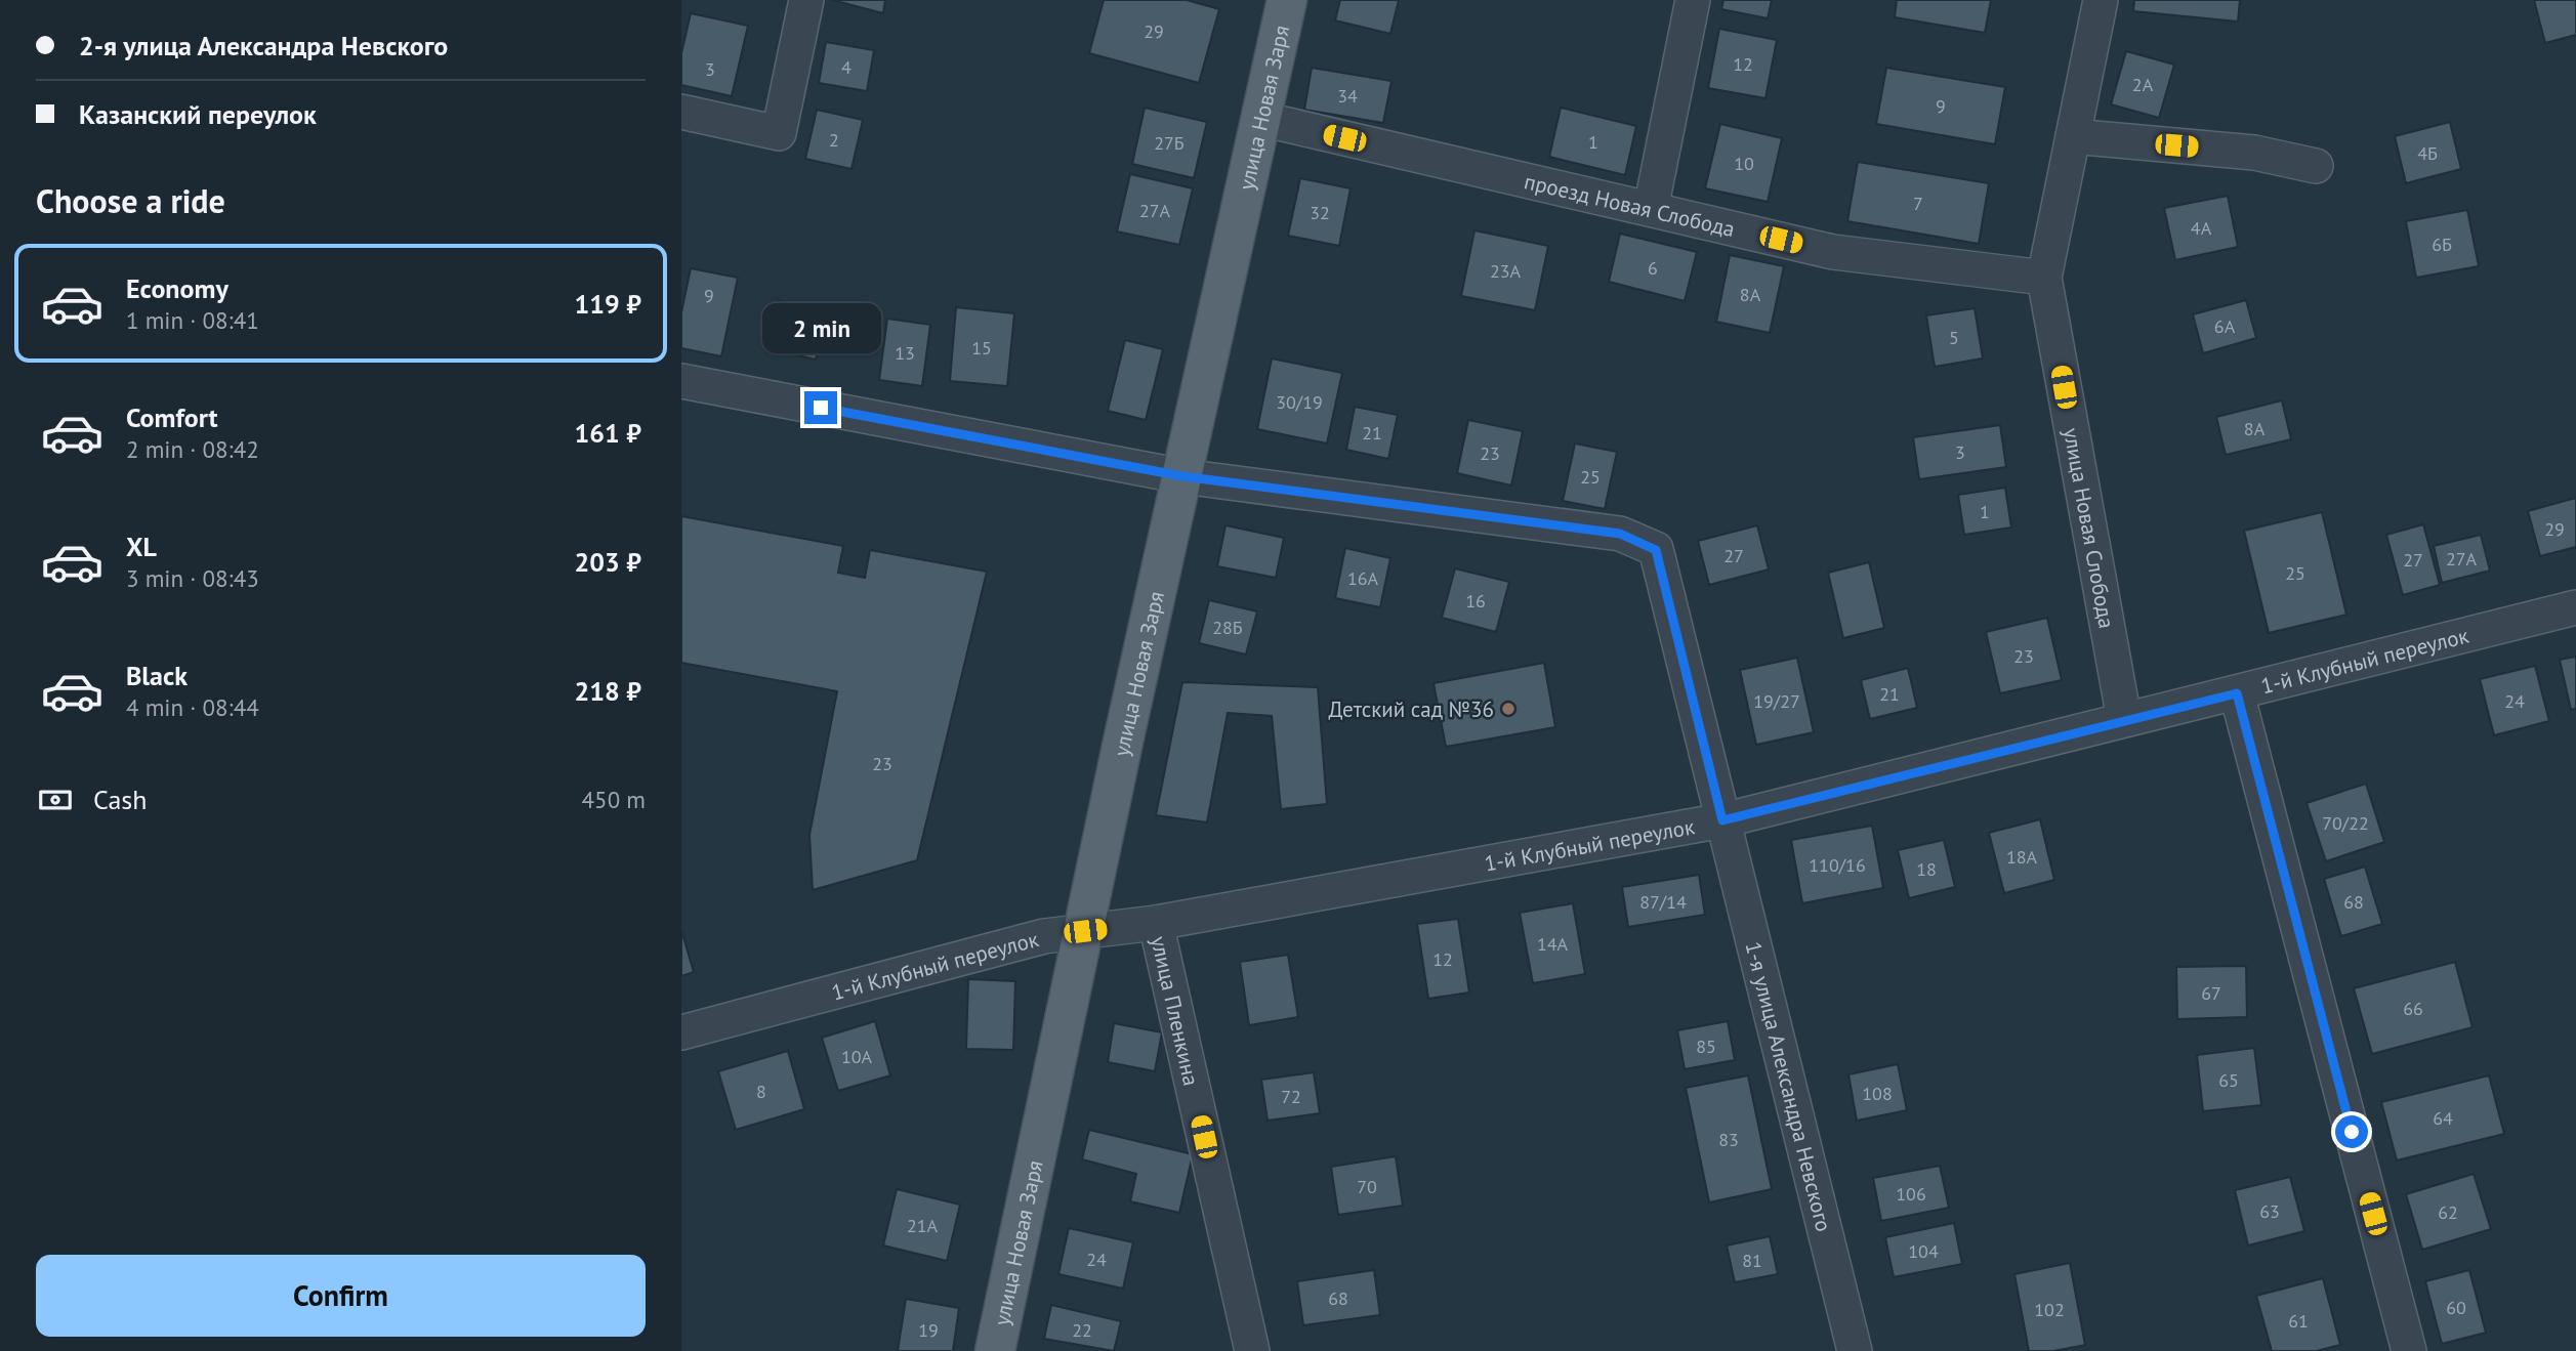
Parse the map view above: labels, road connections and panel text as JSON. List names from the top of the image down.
{
  "streets": {
    "main road": ["улица Новая Заря"],
    "street": [
      "проезд Новая Слобода",
      "улица Новая Слобода",
      "1-й Клубный переулок",
      "улица Пленкина",
      "1-я улица Александра Невского"
    ]
  },
  "crossings": [
    ["улица Новая Заря", "проезд Новая Слобода"],
    ["улица Новая Заря", "1-й Клубный переулок"],
    ["улица Новая Заря", "1-я улица Александра Невского"],
    ["проезд Новая Слобода", "улица Новая Слобода"],
    ["улица Новая Слобода", "1-й Клубный переулок"],
    ["1-й Клубный переулок", "улица Пленкина"],
    ["1-й Клубный переулок", "1-я улица Александра Невского"]
  ],
  "places": ["Детский сад №36"],
  "house_numbers": [
    "29",
    "12",
    "4",
    "3",
    "2А",
    "34",
    "9",
    "2",
    "1",
    "27Б",
    "4Б",
    "10",
    "7",
    "27А",
    "32",
    "4А",
    "6Б",
    "6",
    "23А",
    "8А",
    "9",
    "6А",
    "5",
    "15",
    "13",
    "30/19",
    "8А",
    "21",
    "3",
    "23",
    "25",
    "1",
    "29",
    "27",
    "27А",
    "27",
    "25",
    "16А",
    "16",
    "28Б",
    "23",
    "21",
    "19/27",
    "24",
    "23",
    "70/22",
    "18А",
    "110/16",
    "18",
    "87/14",
    "68",
    "14А",
    "12",
    "67",
    "66",
    "85",
    "10А",
    "65",
    "8",
    "108",
    "72",
    "64",
    "83",
    "70",
    "106",
    "63",
    "62",
    "21А",
    "104",
    "24",
    "81",
    "68",
    "60",
    "102",
    "61",
    "19",
    "22"
  ],
  "page": {
    "banner": ["2-я улица Александра Невского", "Казанский переулок"],
    "heading": "Choose a ride",
    "list": [
      {
        "name": "Economy",
        "note": "1 min · 08:41",
        "value": "119 ₽"
      },
      {
        "name": "Comfort",
        "note": "2 min · 08:42",
        "value": "161 ₽"
      },
      {
        "name": "XL",
        "note": "3 min · 08:43",
        "value": "203 ₽"
      },
      {
        "name": "Black",
        "note": "4 min · 08:44",
        "value": "218 ₽"
      }
    ],
    "bubble": "2 min",
    "pay": ["Cash", "450 m"],
    "buttons": "Confirm"
  }
}
